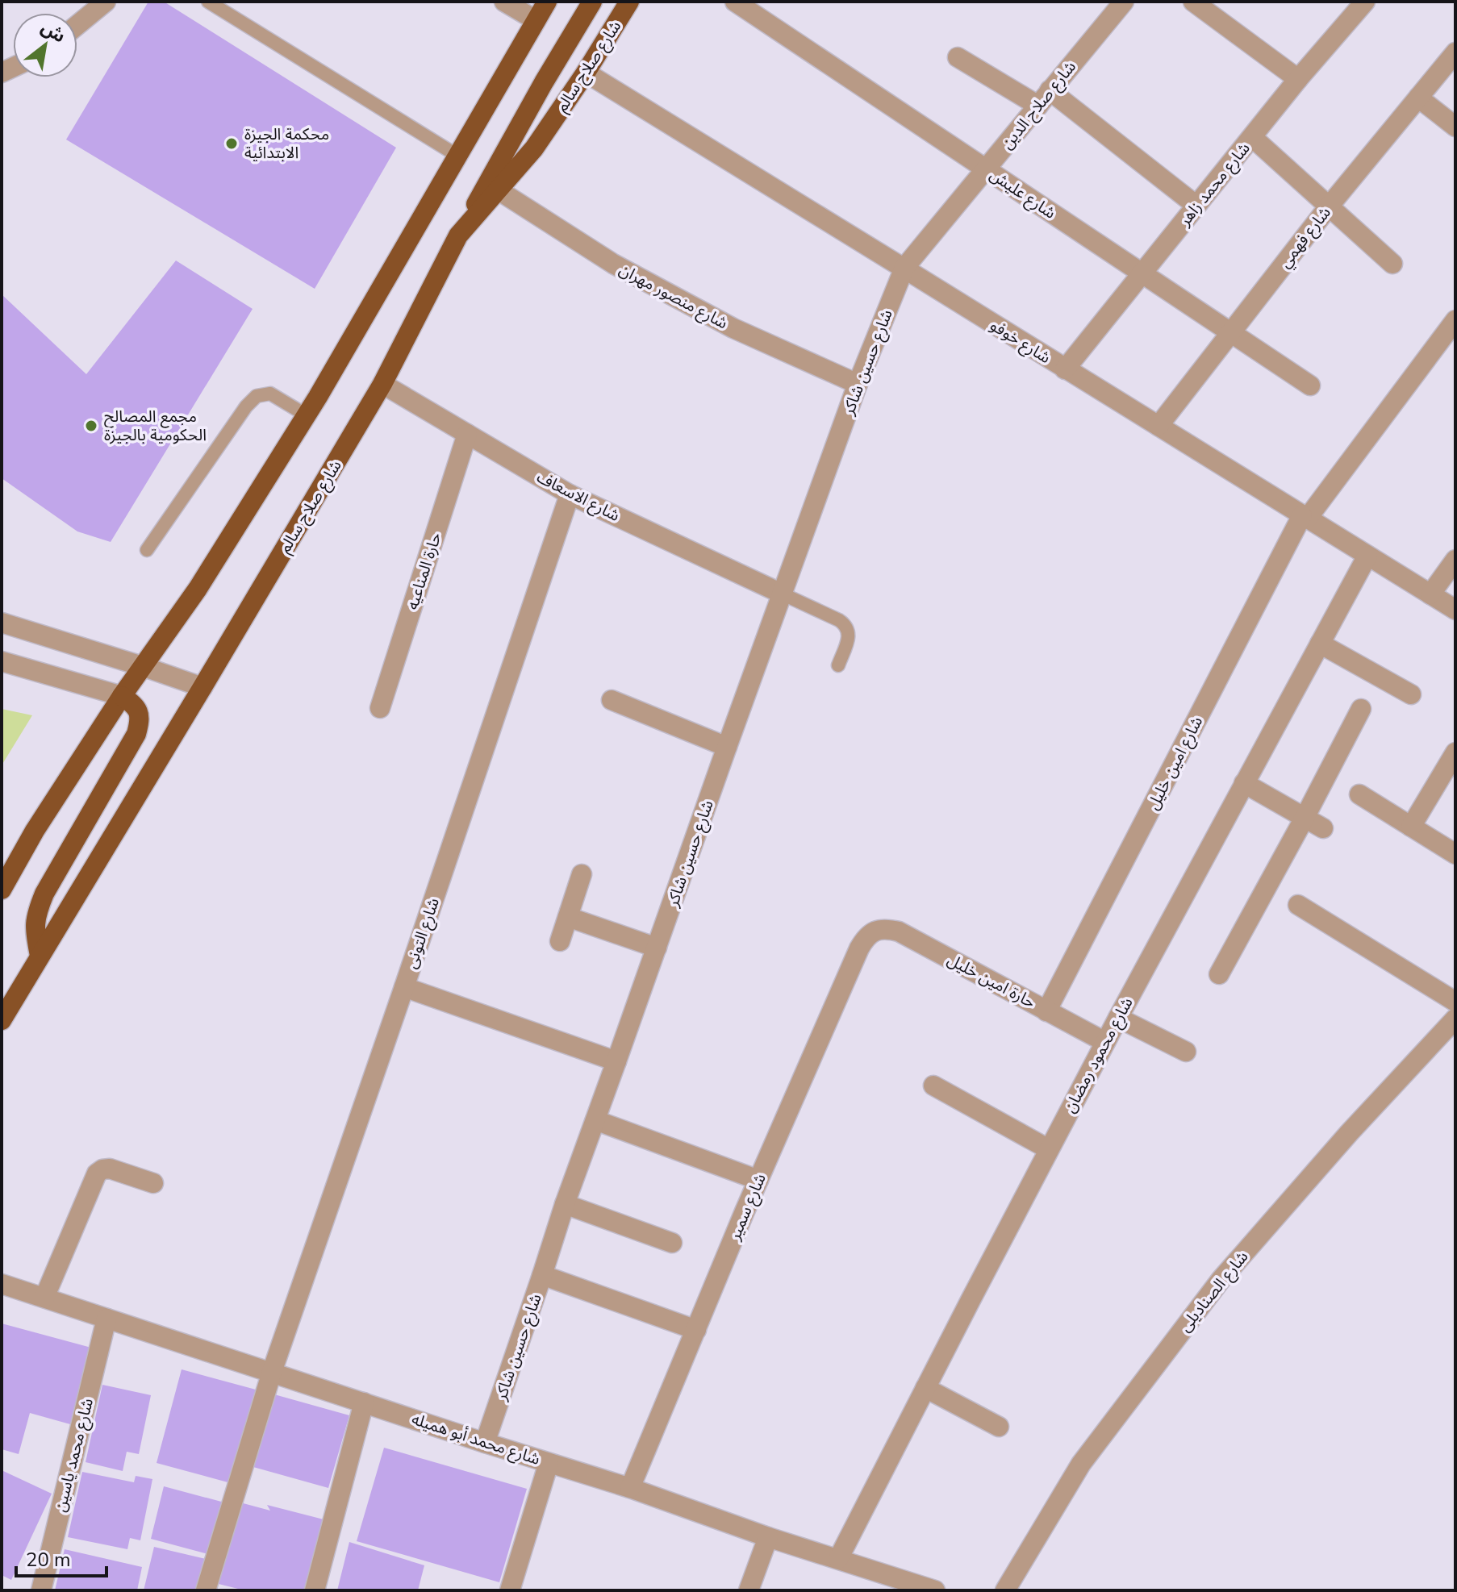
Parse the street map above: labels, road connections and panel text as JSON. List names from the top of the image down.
{
  "streets": {
    "highway": ["شارع صلاح سالم"],
    "street": [
      "شارع صلاح الدين",
      "شارع محمد زاهر",
      "شارع عليش",
      "شارع فهمي",
      "شارع منصور مهران",
      "شارع خوفو",
      "شارع حسين شاكر",
      "شارع الاسعاف",
      "حارة المناعيه",
      "شارع امين خليل",
      "شارع التونى",
      "حارة امين خليل",
      "شارع محمود رمضان",
      "شارع سمير",
      "شارع الصناديلى",
      "شارع محمد أبو هميله",
      "شارع محمد ياسين"
    ]
  },
  "crossings": [
    ["شارع صلاح سالم", "شارع منصور مهران"],
    ["شارع صلاح سالم", "شارع خوفو"],
    ["شارع صلاح سالم", "شارع الاسعاف"],
    ["شارع صلاح الدين", "شارع عليش"],
    ["شارع صلاح الدين", "شارع خوفو"],
    ["شارع صلاح الدين", "شارع حسين شاكر"],
    ["شارع محمد زاهر", "شارع عليش"],
    ["شارع محمد زاهر", "شارع خوفو"],
    ["شارع عليش", "شارع فهمي"],
    ["شارع فهمي", "شارع خوفو"],
    ["شارع منصور مهران", "شارع حسين شاكر"],
    ["شارع خوفو", "شارع حسين شاكر"],
    ["شارع خوفو", "شارع امين خليل"],
    ["شارع خوفو", "شارع محمود رمضان"],
    ["شارع حسين شاكر", "شارع الاسعاف"],
    ["شارع حسين شاكر", "شارع محمد أبو هميله"],
    ["شارع الاسعاف", "حارة المناعيه"],
    ["شارع الاسعاف", "شارع التونى"],
    ["شارع امين خليل", "حارة امين خليل"],
    ["شارع التونى", "شارع محمد أبو هميله"],
    ["حارة امين خليل", "شارع محمود رمضان"],
    ["حارة امين خليل", "شارع سمير"],
    ["شارع محمود رمضان", "شارع محمد أبو هميله"],
    ["شارع سمير", "شارع محمد أبو هميله"],
    ["شارع محمد أبو هميله", "شارع محمد ياسين"]
  ],
  "places": ["محكمة الجيزة الابتدائية", "مجمع المصالح الحكومية بالجيزة"],
  "scale_bar": "20 m",
  "north": "top right"
}
